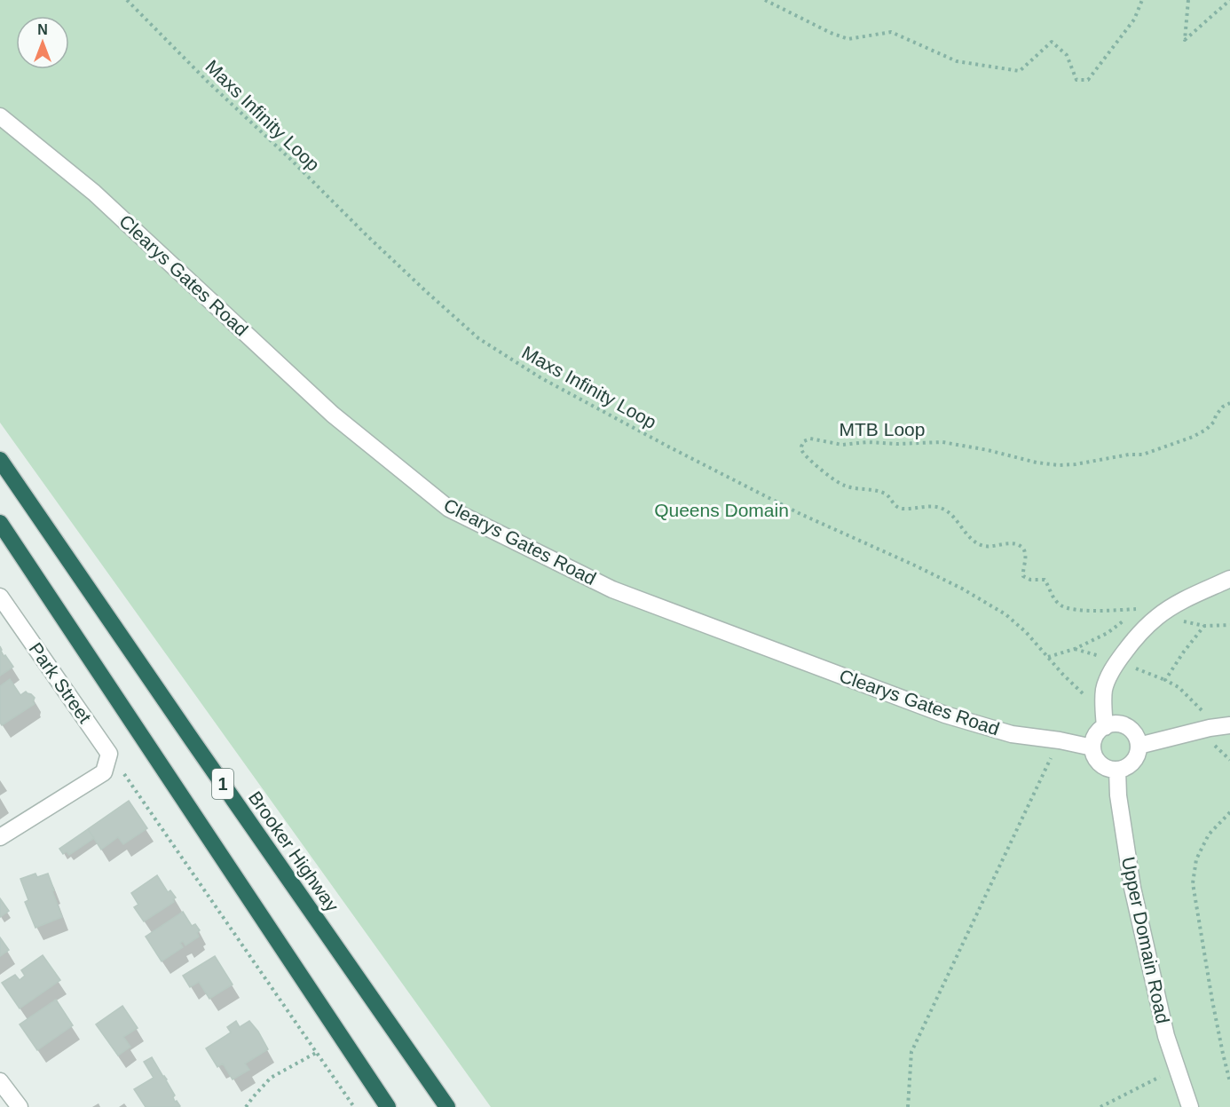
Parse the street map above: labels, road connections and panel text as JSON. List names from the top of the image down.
{
  "streets": {
    "highway": ["1", "Brooker Highway"],
    "street": ["Clearys Gates Road", "Park Street", "Upper Domain Road"],
    "path": ["Maxs Infinity Loop", "MTB Loop"]
  },
  "crossings": [
    ["Clearys Gates Road", "Upper Domain Road"]
  ],
  "parks": ["Queens Domain"],
  "north": "top"
}
